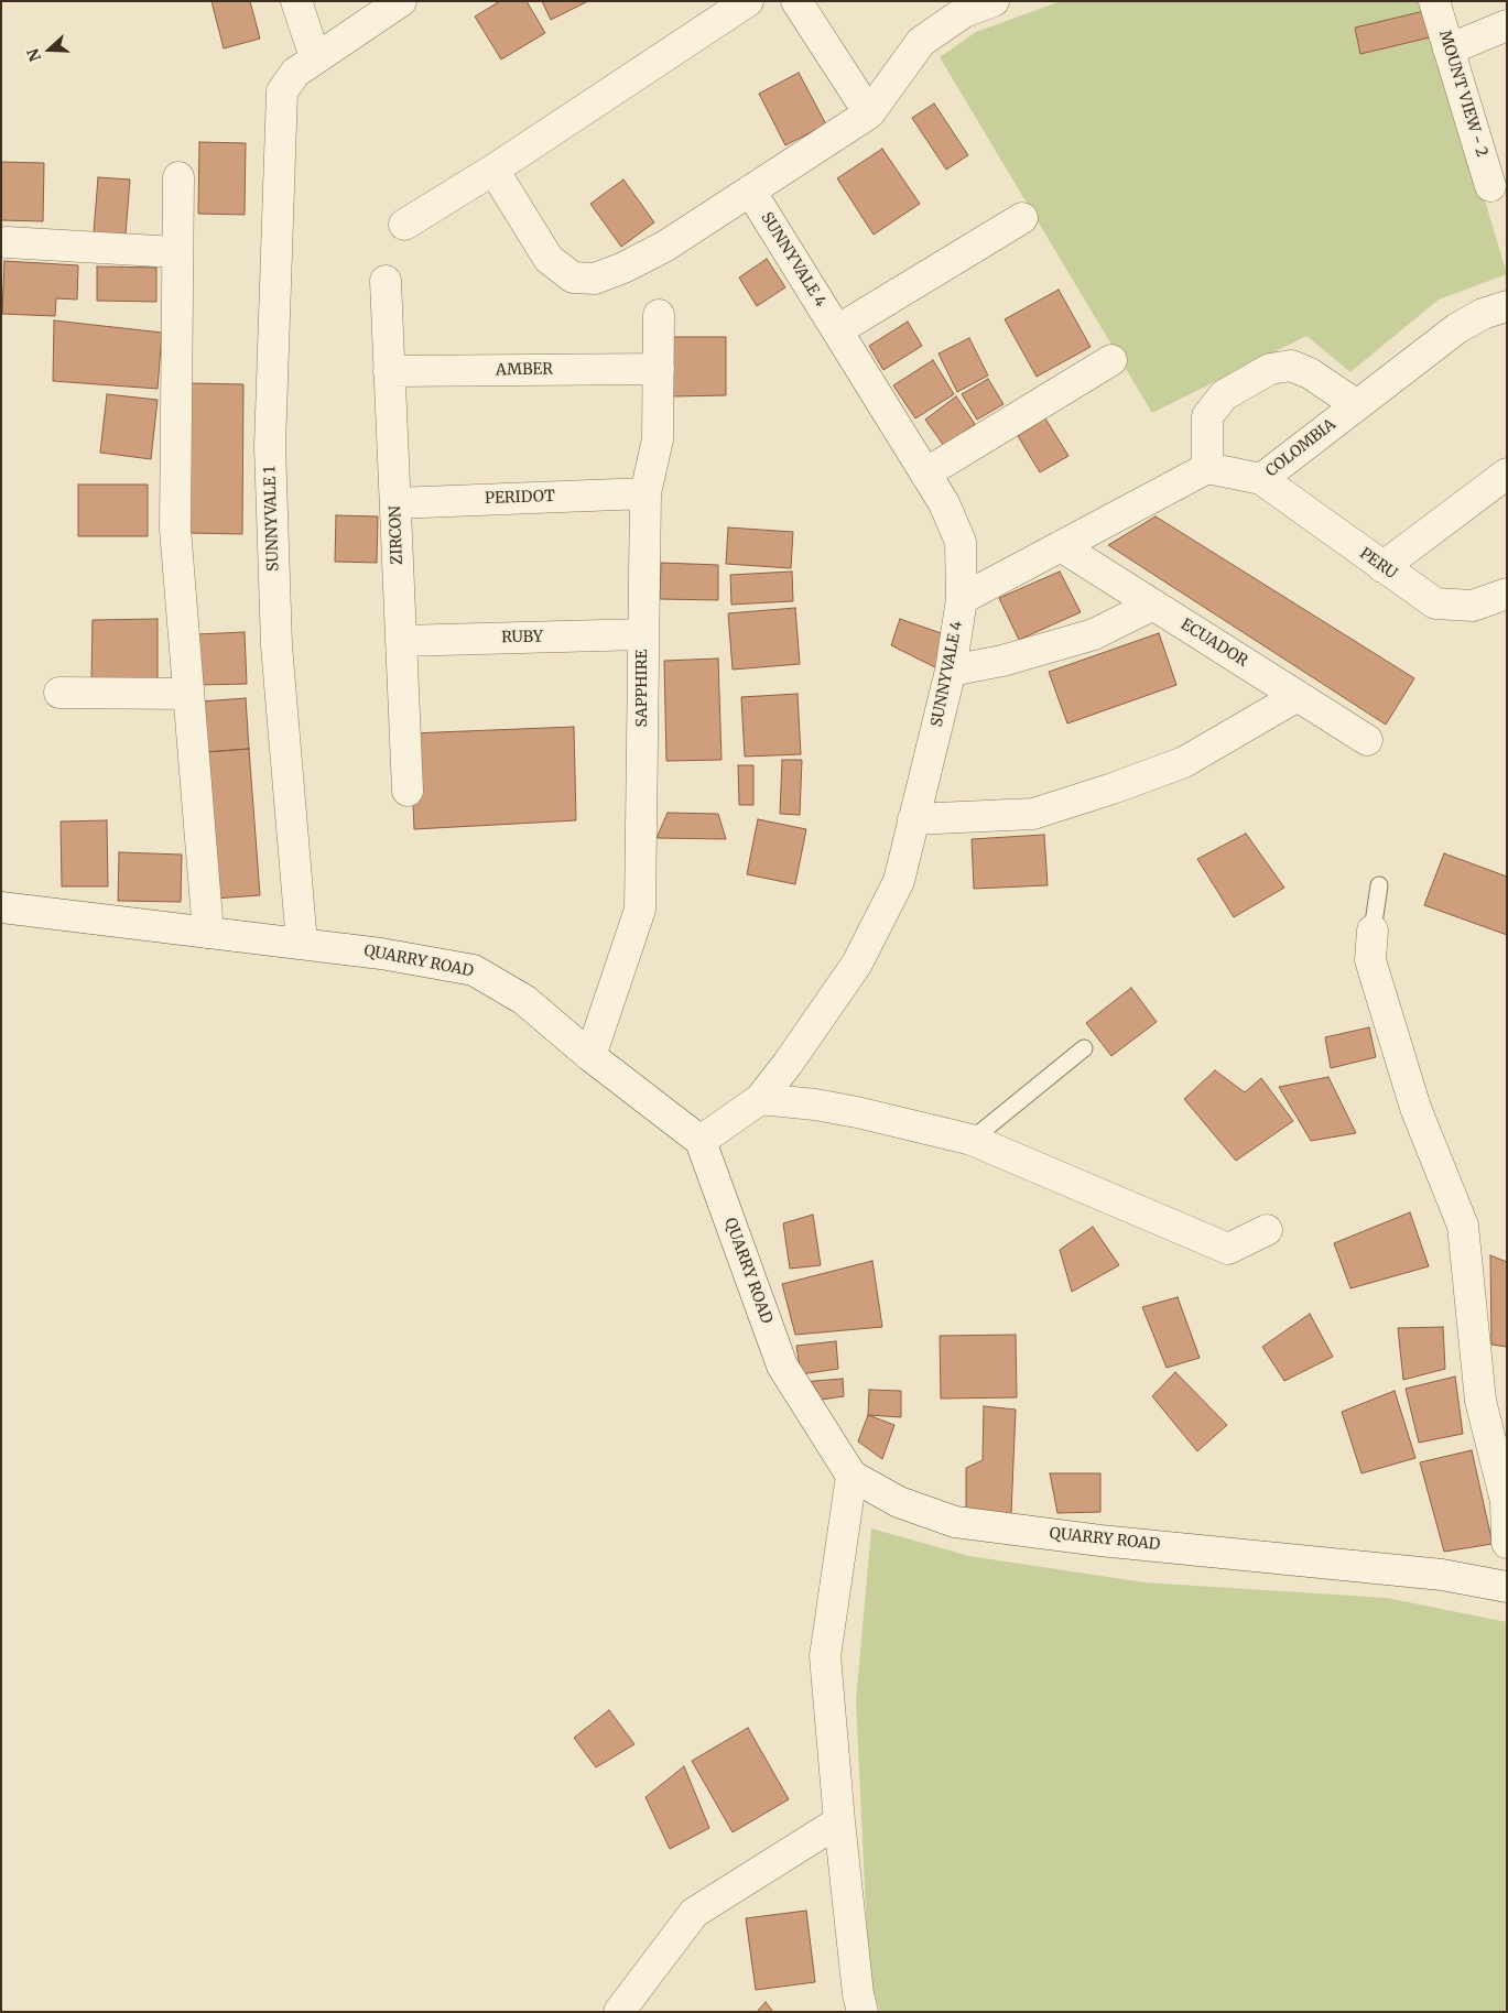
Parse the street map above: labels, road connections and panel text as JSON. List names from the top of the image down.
{
  "streets": {
    "street": [
      "MOUNT VIEW - 2",
      "SUNNYVALE 4",
      "AMBER",
      "COLOMBIA",
      "PERIDOT",
      "SUNNYVALE 1",
      "ZIRCON",
      "PERU",
      "RUBY",
      "ECUADOR",
      "SAPPHIRE",
      "QUARRY ROAD"
    ]
  },
  "crossings": [
    ["SUNNYVALE 4", "QUARRY ROAD"],
    ["AMBER", "ZIRCON"],
    ["AMBER", "SAPPHIRE"],
    ["COLOMBIA", "PERU"],
    ["PERIDOT", "ZIRCON"],
    ["PERIDOT", "SAPPHIRE"],
    ["SUNNYVALE 1", "QUARRY ROAD"],
    ["ZIRCON", "RUBY"],
    ["RUBY", "SAPPHIRE"],
    ["SAPPHIRE", "QUARRY ROAD"]
  ],
  "north": "left"
}
